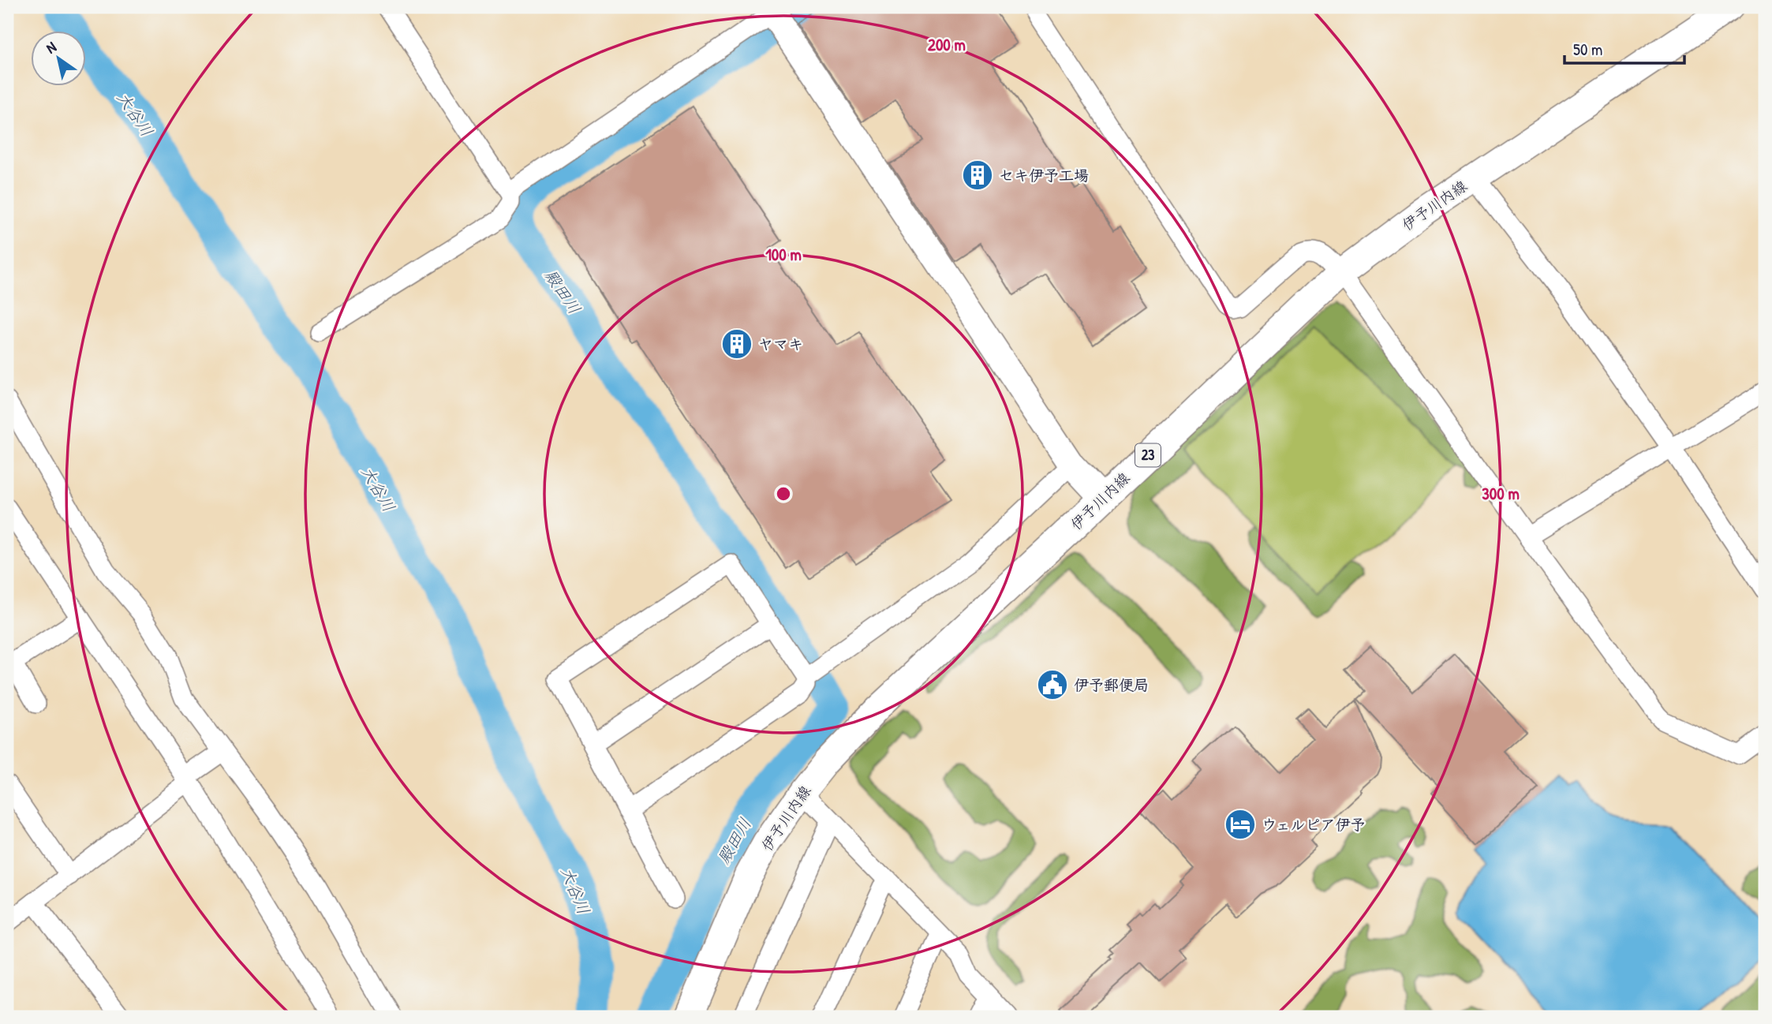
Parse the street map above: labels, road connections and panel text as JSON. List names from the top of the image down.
{
  "streets": {
    "main road": ["伊予川内線", "23"]
  },
  "water": ["大谷川", "殿田川"],
  "places": {
    "building": ["セキ伊予工場", "ヤマキ"],
    "public building": ["伊予郵便局"],
    "hotel": ["ウェルピア伊予"]
  },
  "scale_bar": "50 m",
  "north": "top left",
  "rings": ["200 m", "100 m", "300 m"]
}
